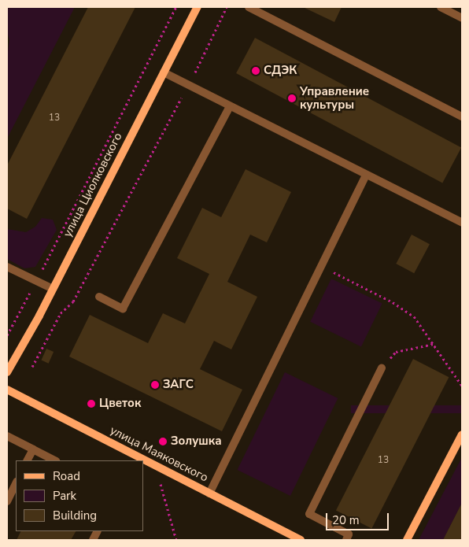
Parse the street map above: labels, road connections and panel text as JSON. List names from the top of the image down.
{
  "streets": {
    "street": ["улица Циолковского", "улица Маяковского"]
  },
  "places": [
    "СДЭК",
    "Управление культуры",
    "ЗАГС",
    "Цветок",
    "Золушка"
  ],
  "house_numbers": ["13", "13"],
  "legend": ["Road", "Park", "Building"],
  "scale_bar": "20 m"
}
